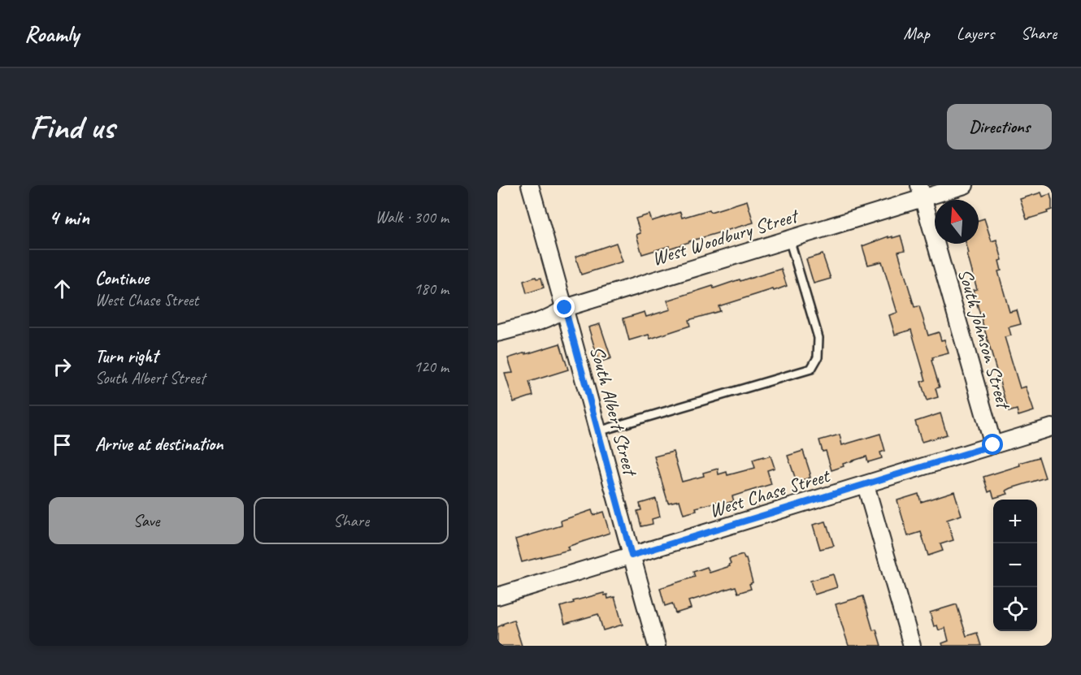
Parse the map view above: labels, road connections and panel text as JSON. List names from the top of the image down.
{
  "streets": {
    "street": [
      "West Woodbury Street",
      "South Johnson Street",
      "South Albert Street",
      "West Chase Street"
    ]
  },
  "crossings": [
    ["West Woodbury Street", "South Johnson Street"],
    ["West Woodbury Street", "South Albert Street"],
    ["South Johnson Street", "West Chase Street"],
    ["South Albert Street", "West Chase Street"]
  ],
  "north": "top",
  "page": {
    "header": "Roamly",
    "nav": ["Map", "Layers", "Share"],
    "buttons": [
      "Directions",
      ["Save", "Share"]
    ],
    "title": "Find us",
    "heading": ["4 min", "Walk · 300 m"],
    "list": [
      ["Continue", "West Chase Street", "180 m"],
      ["Turn right", "South Albert Street", "120 m"],
      "Arrive at destination"
    ],
    "map_buttons": ["+", "−"]
  }
}
